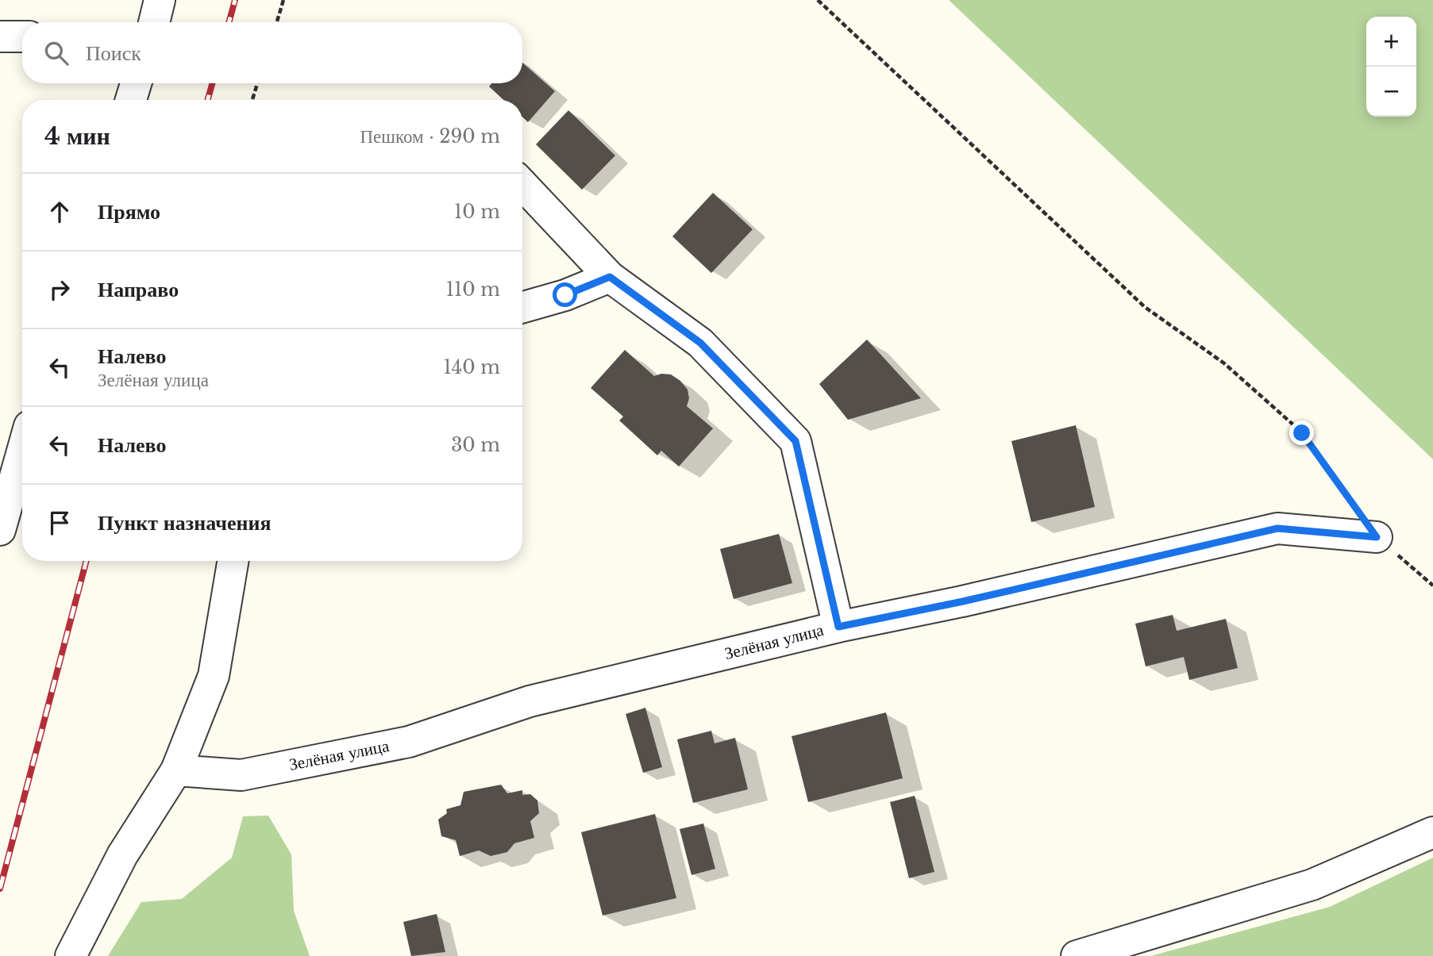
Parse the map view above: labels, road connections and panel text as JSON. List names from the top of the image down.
{
  "streets": {
    "street": ["Зелёная улица"]
  },
  "page": {
    "map_buttons": ["+", "−"],
    "search": "Поиск",
    "heading": ["4 мин", "Пешком · 290 m"],
    "list": [
      ["Прямо", "10 m"],
      ["Направо", "110 m"],
      ["Налево", "Зелёная улица", "140 m"],
      ["Налево", "30 m"],
      "Пункт назначения"
    ]
  }
}
